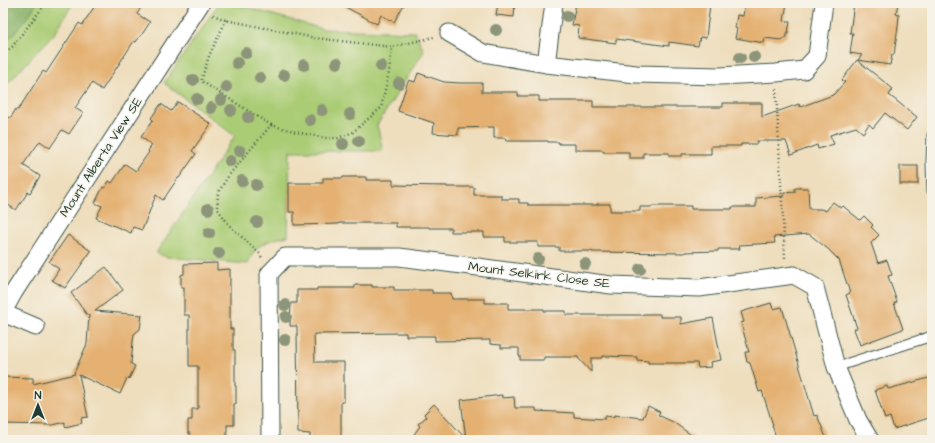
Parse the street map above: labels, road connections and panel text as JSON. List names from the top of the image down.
{
  "streets": {
    "street": ["Mount Alberta View SE", "Mount Selkirk Close SE"]
  },
  "north": "top"
}
